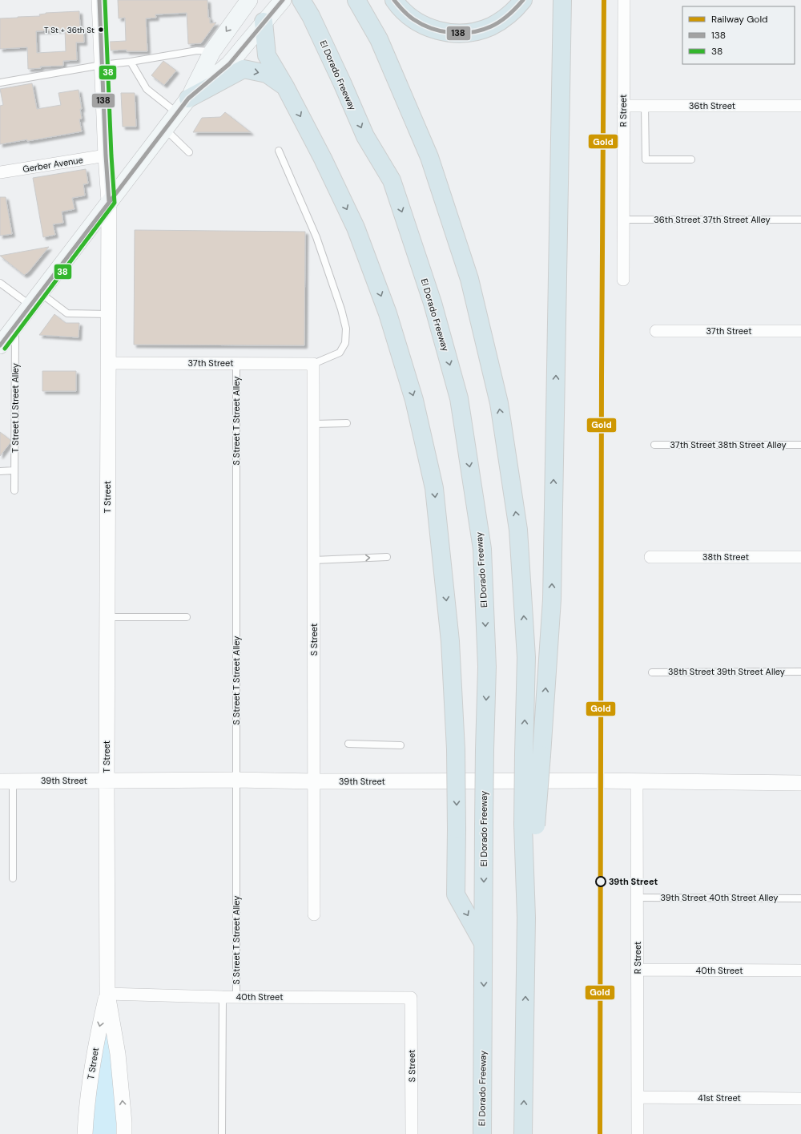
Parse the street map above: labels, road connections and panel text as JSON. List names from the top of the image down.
{
  "streets": {
    "highway": ["El Dorado Freeway"],
    "street": [
      "36th Street",
      "R Street",
      "Gerber Avenue",
      "37th Street",
      "T Street",
      "38th Street",
      "S Street",
      "39th Street",
      "40th Street",
      "41st Street"
    ],
    "lane": [
      "36th Street 37th Street Alley",
      "T Street U Street Alley",
      "S Street T Street Alley",
      "37th Street 38th Street Alley",
      "38th Street 39th Street Alley",
      "39th Street 40th Street Alley"
    ]
  },
  "crossings": [
    ["36th Street", "R Street"],
    ["R Street", "36th Street 37th Street Alley"],
    ["R Street", "39th Street"],
    ["R Street", "39th Street 40th Street Alley"],
    ["R Street", "40th Street"],
    ["R Street", "41st Street"],
    ["Gerber Avenue", "T Street"],
    ["37th Street", "S Street T Street Alley"],
    ["37th Street", "T Street"],
    ["37th Street", "S Street"],
    ["S Street T Street Alley", "39th Street"],
    ["S Street T Street Alley", "40th Street"],
    ["T Street", "39th Street"],
    ["T Street", "40th Street"],
    ["S Street", "39th Street"],
    ["S Street", "40th Street"]
  ],
  "places": ["T St + 36th St", "39th Street"],
  "lines": ["rail line Gold", "transit line 138", "transit line 38"],
  "legend": ["Railway Gold", "138", "38"]
}
